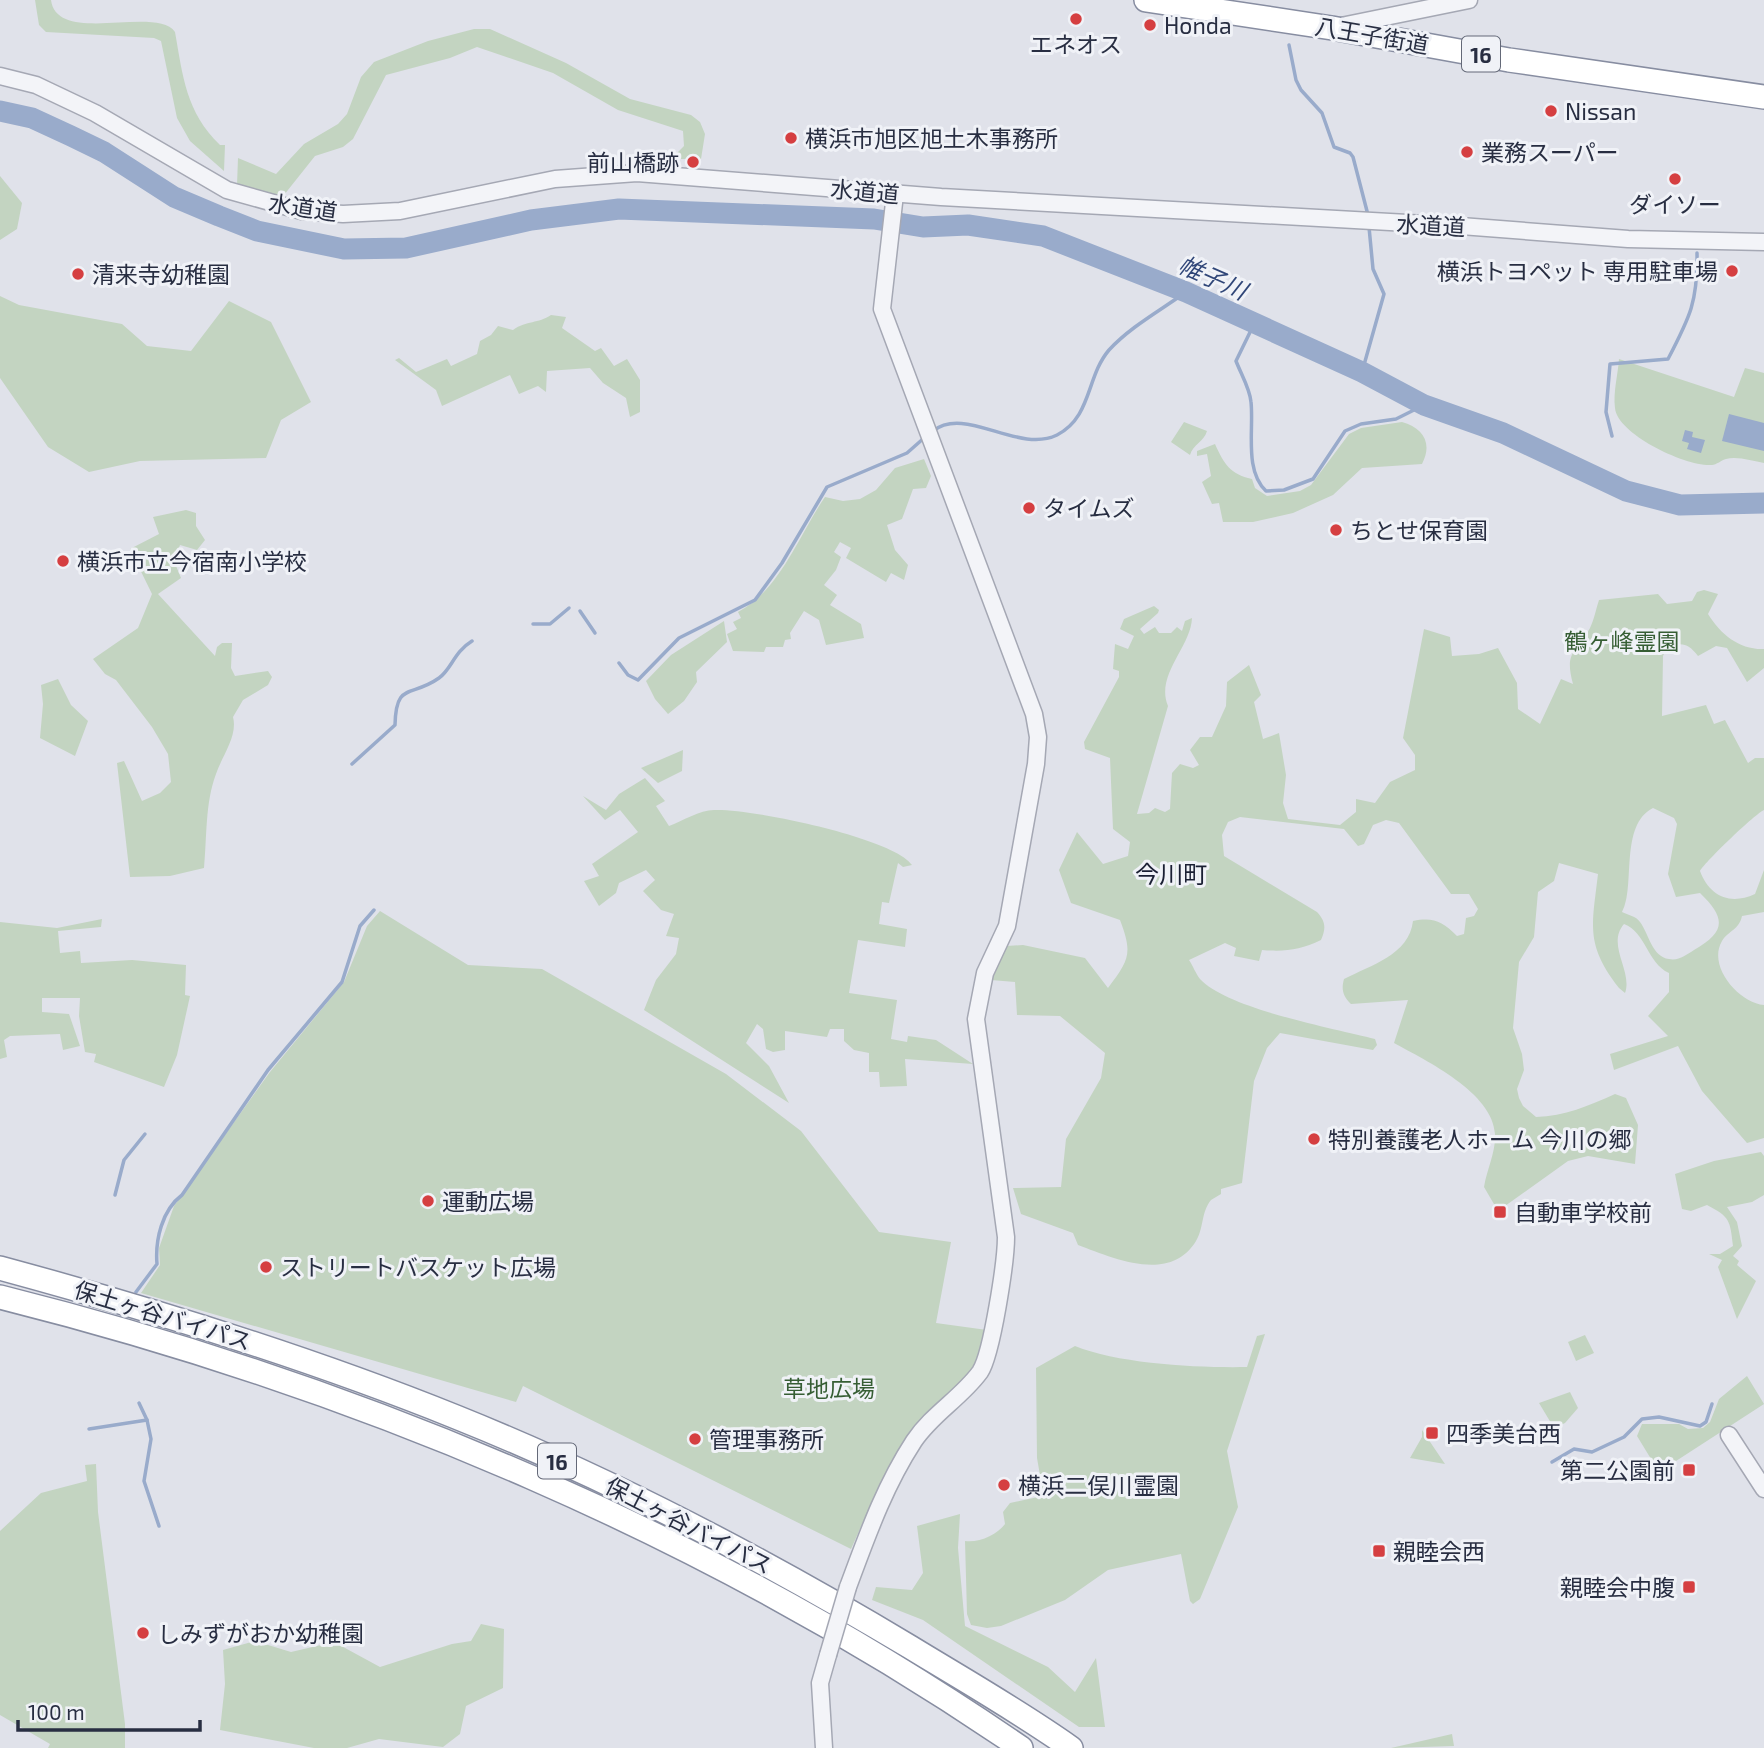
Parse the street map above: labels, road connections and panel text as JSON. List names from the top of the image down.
{
  "streets": {
    "highway": ["八王子街道", "16", "保土ヶ谷バイパス"],
    "street": ["水道道"]
  },
  "districts": ["今川町"],
  "water": ["帷子川"],
  "parks": ["鶴ヶ峰霊園", "草地広場"],
  "places": {
    "other": [
      "エネオス",
      "Honda",
      "Nissan",
      "横浜市旭区旭土木事務所",
      "業務スーパー",
      "前山橋跡",
      "ダイソー",
      "横浜トヨペット 専用駐車場",
      "清来寺幼稚園",
      "タイムズ",
      "ちとせ保育園",
      "横浜市立今宿南小学校",
      "特別養護老人ホーム 今川の郷",
      "運動広場",
      "ストリートバスケット広場",
      "管理事務所",
      "横浜二俣川霊園",
      "しみずがおか幼稚園"
    ],
    "transit": [
      "自動車学校前",
      "四季美台西",
      "第二公園前",
      "親睦会西",
      "親睦会中腹"
    ]
  },
  "scale_bar": "100 m"
}
